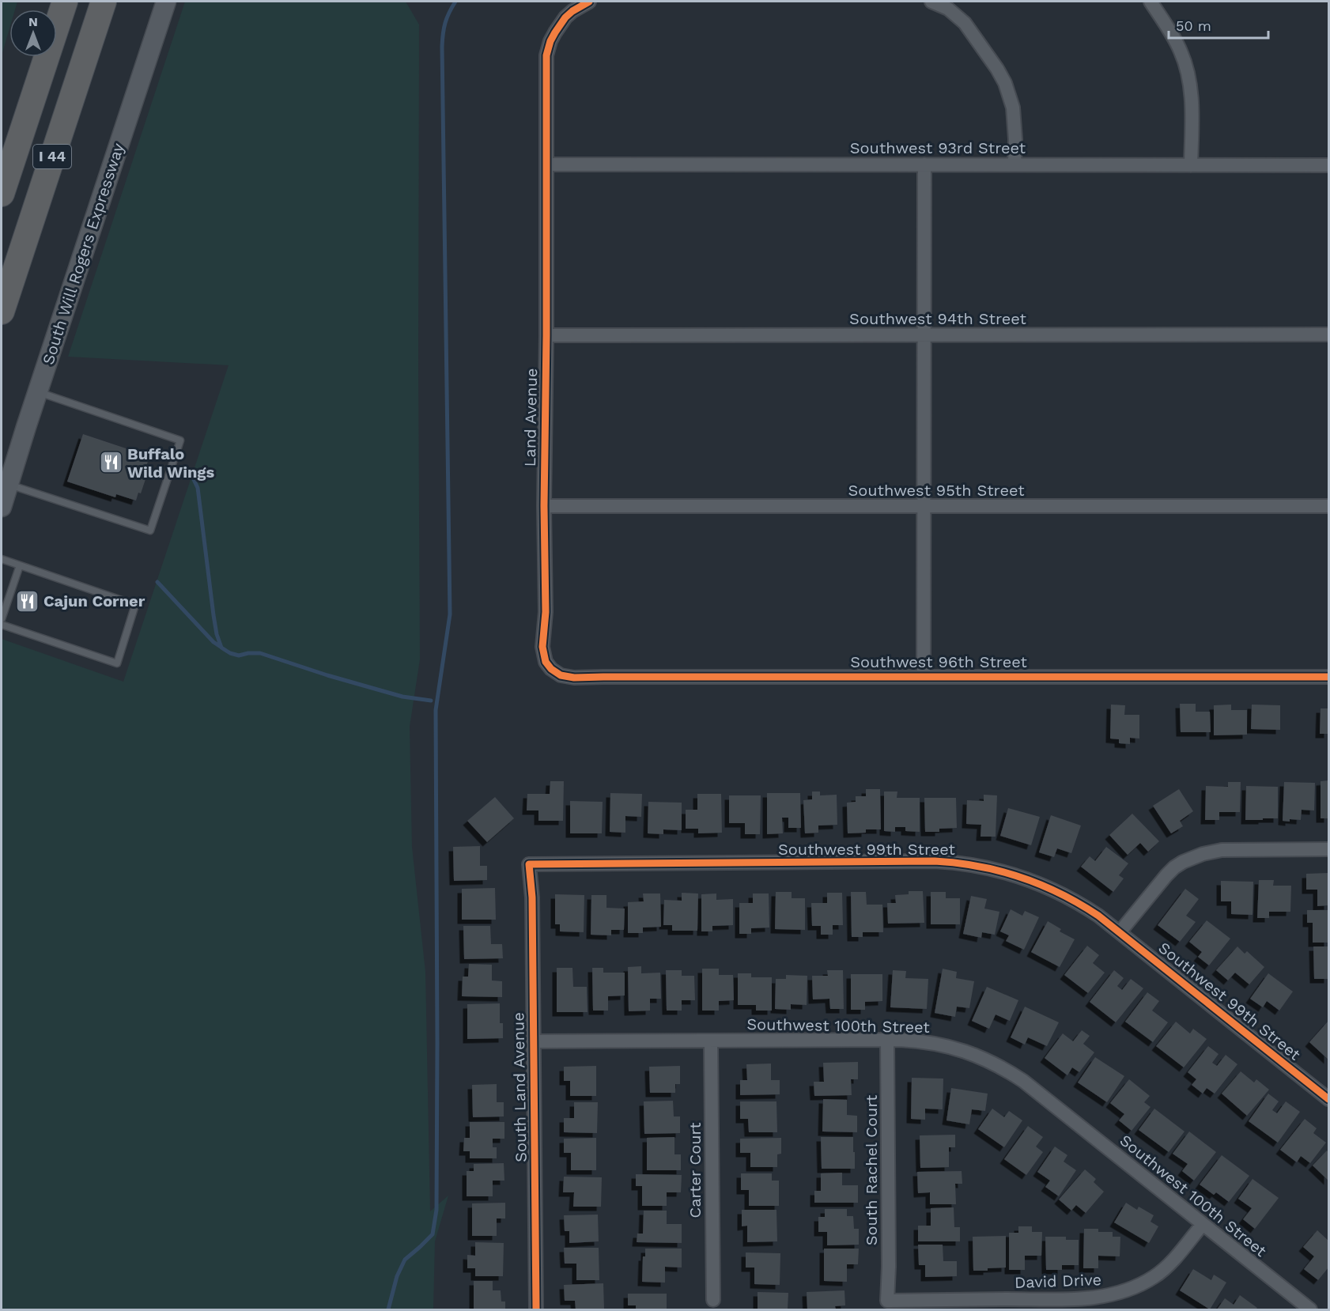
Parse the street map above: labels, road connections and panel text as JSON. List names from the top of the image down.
{
  "streets": {
    "highway": ["I 44"],
    "main road": ["South Will Rogers Expressway"],
    "street": [
      "Southwest 93rd Street",
      "Southwest 94th Street",
      "Land Avenue",
      "Southwest 95th Street",
      "Southwest 96th Street",
      "Southwest 99th Street",
      "Southwest 100th Street",
      "South Land Avenue",
      "Carter Court",
      "South Rachel Court",
      "David Drive"
    ]
  },
  "crossings": [
    ["Southwest 93rd Street", "Land Avenue"],
    ["Southwest 94th Street", "Land Avenue"],
    ["Land Avenue", "Southwest 95th Street"],
    ["Land Avenue", "Southwest 96th Street"],
    ["Southwest 99th Street", "South Land Avenue"],
    ["Southwest 100th Street", "South Land Avenue"],
    ["Southwest 100th Street", "Carter Court"],
    ["Southwest 100th Street", "South Rachel Court"],
    ["Southwest 100th Street", "David Drive"],
    ["South Rachel Court", "David Drive"]
  ],
  "places": {
    "restaurant": ["Buffalo Wild Wings", "Cajun Corner"]
  },
  "scale_bar": "50 m",
  "north": "top"
}
